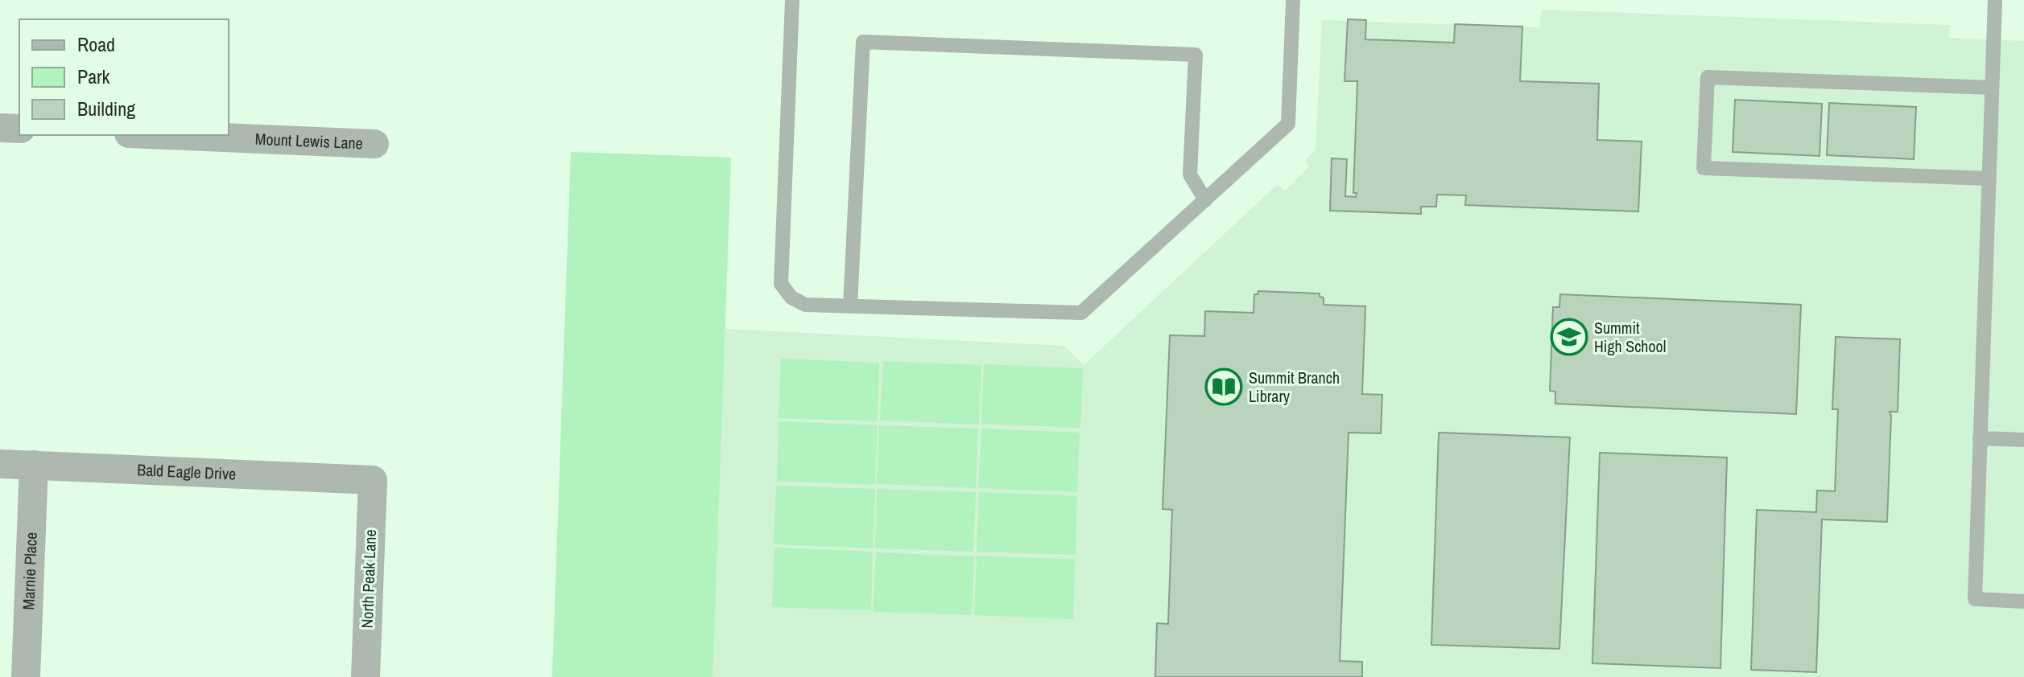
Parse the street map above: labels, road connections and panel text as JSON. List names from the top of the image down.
{
  "streets": {
    "street": [
      "Mount Lewis Lane",
      "Bald Eagle Drive",
      "Marnie Place",
      "North Peak Lane"
    ]
  },
  "crossings": [
    ["Bald Eagle Drive", "Marnie Place"],
    ["Bald Eagle Drive", "North Peak Lane"]
  ],
  "places": {
    "school or university": ["Summit High School"],
    "library": ["Summit Branch Library"]
  },
  "legend": ["Road", "Park", "Building"]
}
